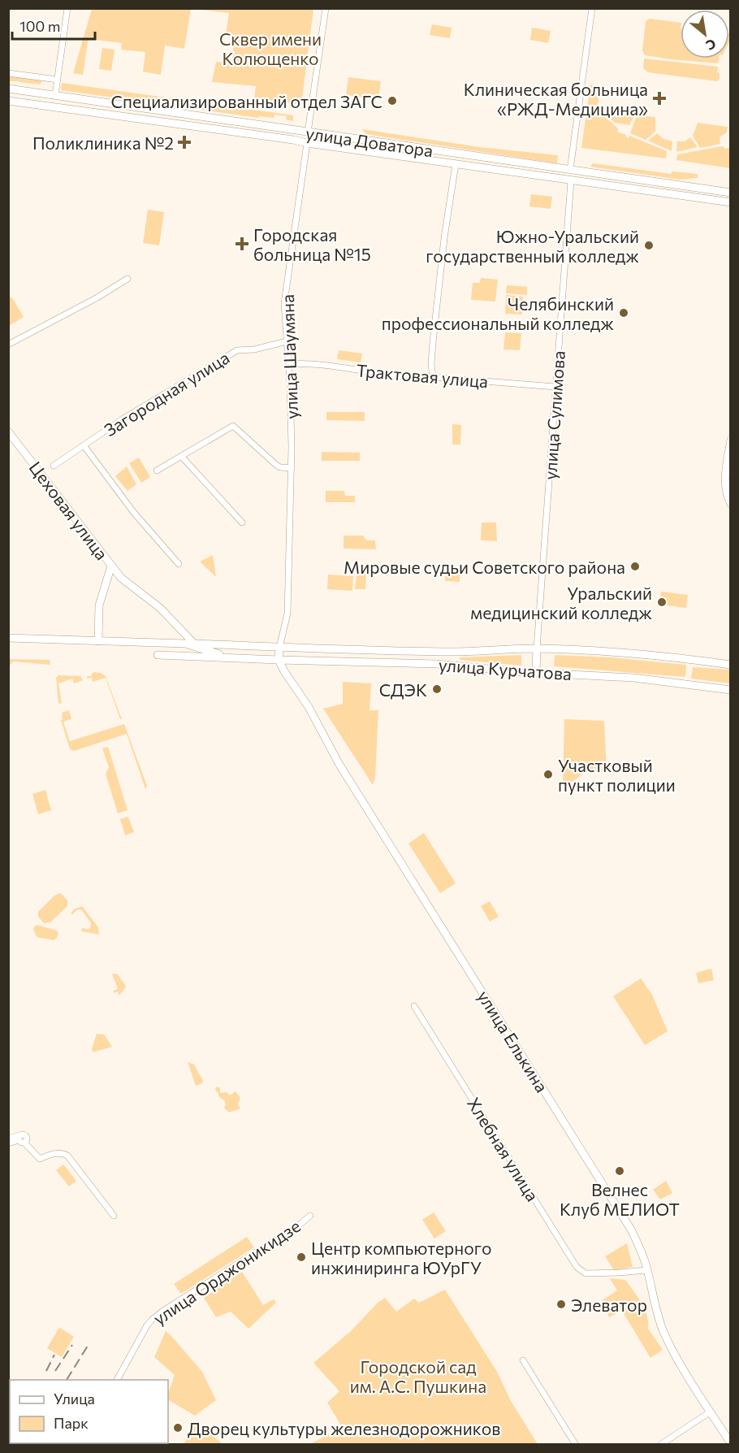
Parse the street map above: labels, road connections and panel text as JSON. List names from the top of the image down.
{
  "streets": {
    "main road": [
      "улица Доватора",
      "улица Шаумяна",
      "улица Сулимова",
      "Цеховая улица",
      "улица Курчатова",
      "улица Елькина"
    ],
    "street": [
      "Трактовая улица",
      "Загородная улица",
      "Хлебная улица",
      "улица Орджоникидзе"
    ]
  },
  "crossings": [
    ["улица Доватора", "улица Шаумяна"],
    ["улица Доватора", "улица Сулимова"],
    ["улица Шаумяна", "Трактовая улица"],
    ["улица Шаумяна", "Загородная улица"],
    ["улица Шаумяна", "улица Курчатова"],
    ["Трактовая улица", "улица Сулимова"],
    ["улица Сулимова", "улица Курчатова"],
    ["Цеховая улица", "улица Курчатова"],
    ["улица Курчатова", "улица Елькина"],
    ["улица Елькина", "Хлебная улица"]
  ],
  "parks": ["Сквер имени Колющенко", "Городской сад им. А.С. Пушкина"],
  "places": {
    "health": ["Клиническая больница «РЖД-Медицина»", "Поликлиника №2", "Городская больница №15"],
    "other": [
      "Специализированный отдел ЗАГС",
      "Южно-Уральский государственный колледж",
      "Челябинский профессиональный колледж",
      "Мировые судьи Советского района",
      "Уральский медицинский колледж",
      "СДЭК",
      "Участковый пункт полиции",
      "Велнес Клуб МЕЛИОТ",
      "Центр компьютерного инжиниринга ЮУрГУ",
      "Элеватор",
      "Дворец культуры железнодорожников"
    ]
  },
  "legend": ["Улица", "Парк"],
  "scale_bar": "100 m",
  "north": "bottom right"
}
